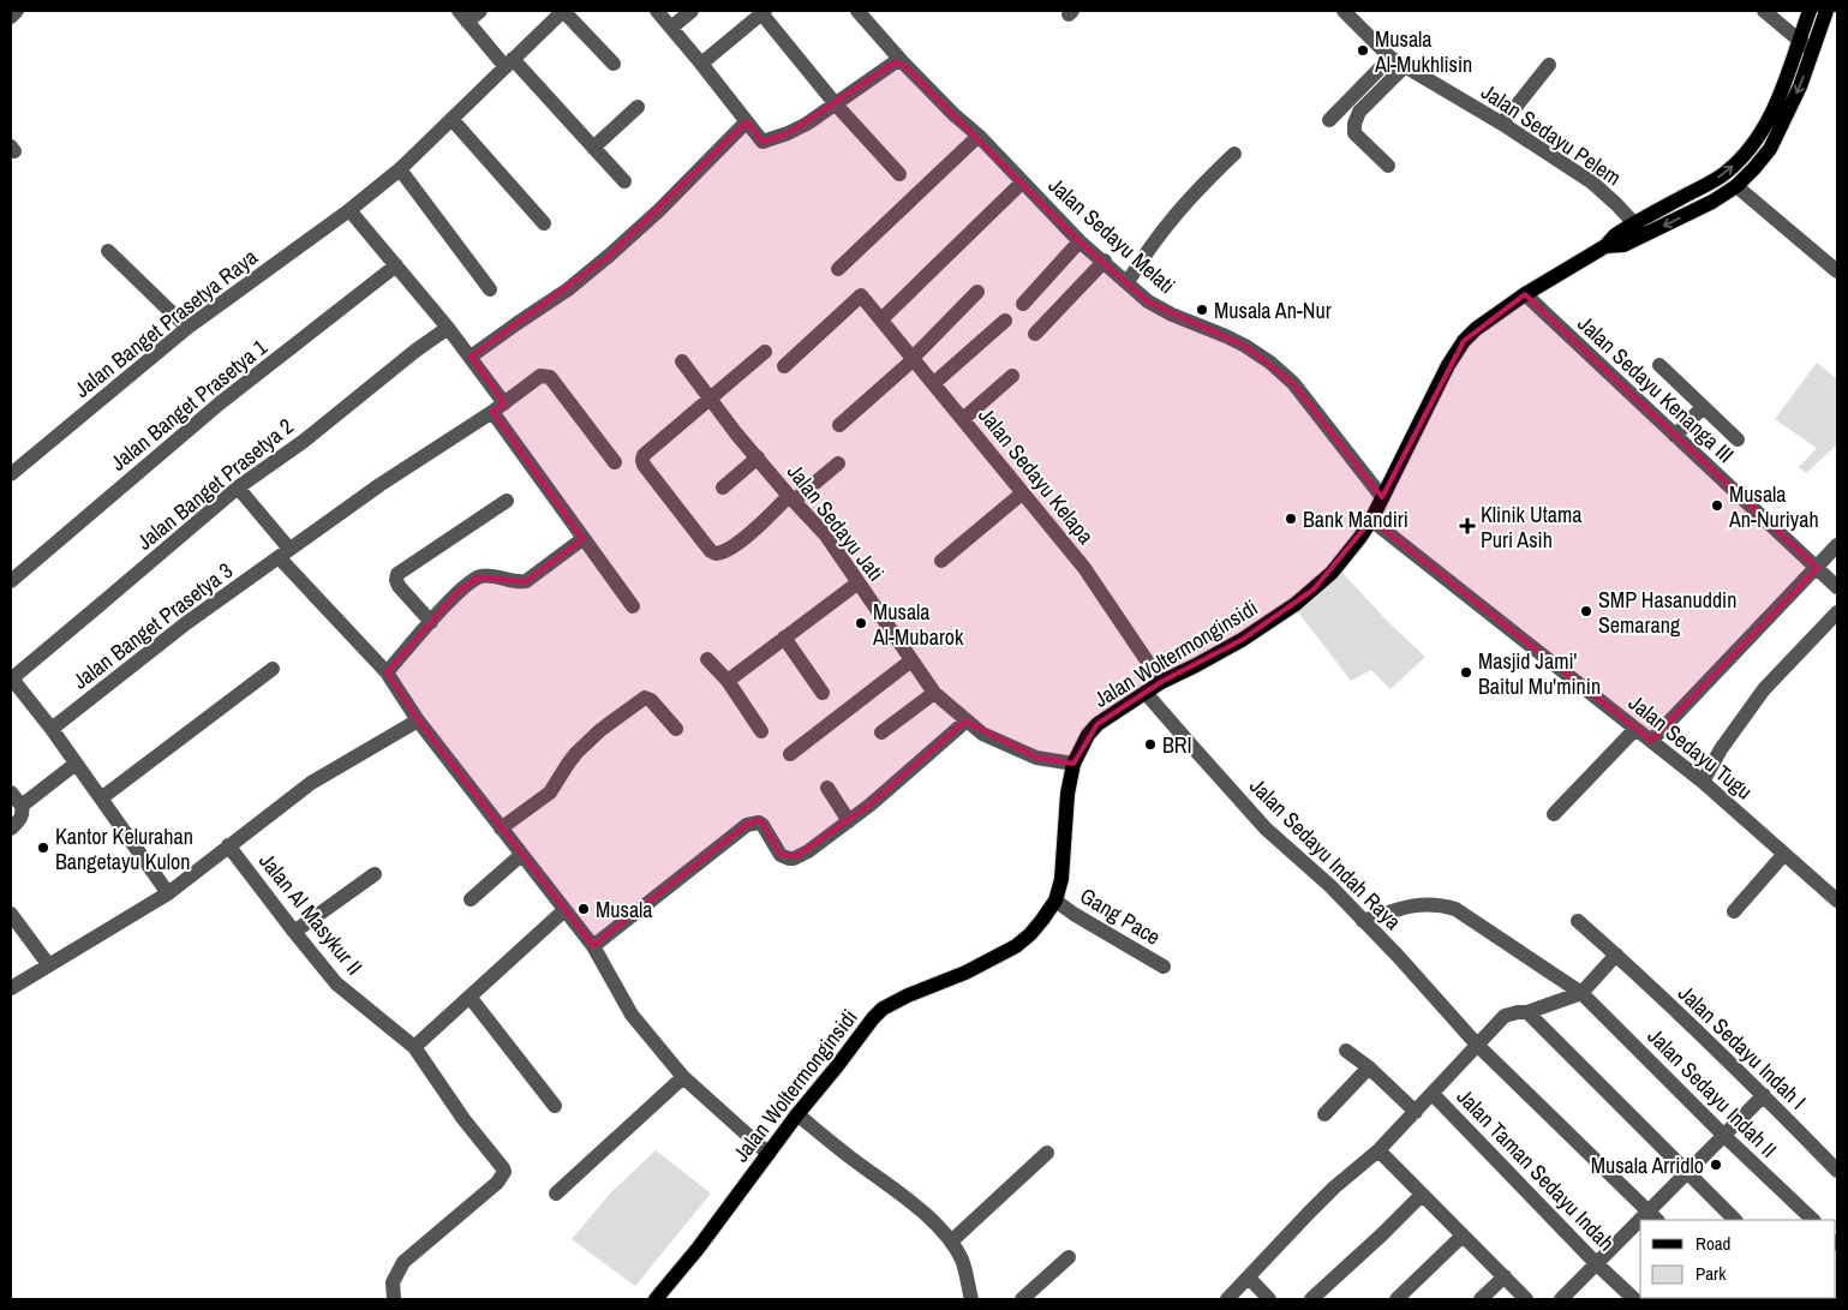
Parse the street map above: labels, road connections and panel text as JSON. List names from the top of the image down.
{
  "streets": {
    "main road": ["Jalan Woltermonginsidi"],
    "street": [
      "Jalan Sedayu Pelem",
      "Jalan Sedayu Melati",
      "Jalan Banget Prasetya Raya",
      "Jalan Sedayu Kenanga III",
      "Jalan Banget Prasetya 1",
      "Jalan Sedayu Kelapa",
      "Jalan Banget Prasetya 2",
      "Jalan Sedayu Jati",
      "Jalan Banget Prasetya 3",
      "Jalan Sedayu Tugu",
      "Jalan Sedayu Indah Raya",
      "Jalan Al Masykur II",
      "Gang Pace",
      "Jalan Sedayu Indah I",
      "Jalan Sedayu Indah II",
      "Jalan Taman Sedayu Indah"
    ]
  },
  "crossings": [
    ["Jalan Sedayu Pelem", "Jalan Woltermonginsidi"],
    ["Jalan Sedayu Melati", "Jalan Woltermonginsidi"],
    ["Jalan Sedayu Kenanga III", "Jalan Woltermonginsidi"],
    ["Jalan Sedayu Kelapa", "Jalan Woltermonginsidi"],
    ["Jalan Sedayu Jati", "Jalan Woltermonginsidi"],
    ["Jalan Woltermonginsidi", "Jalan Sedayu Tugu"],
    ["Jalan Woltermonginsidi", "Jalan Sedayu Indah Raya"],
    ["Jalan Woltermonginsidi", "Gang Pace"],
    ["Jalan Sedayu Indah Raya", "Jalan Sedayu Indah II"]
  ],
  "places": {
    "other": [
      "Musala Al-Mukhlisin",
      "Musala An-Nur",
      "Musala An-Nuriyah",
      "Bank Mandiri",
      "SMP Hasanuddin Semarang",
      "Musala Al-Mubarok",
      "Masjid Jami' Baitul Mu'minin",
      "BRI",
      "Kantor Kelurahan Bangetayu Kulon",
      "Musala",
      "Musala Arridlo"
    ],
    "health": ["Klinik Utama Puri Asih"]
  },
  "legend": ["Road", "Park"]
}
